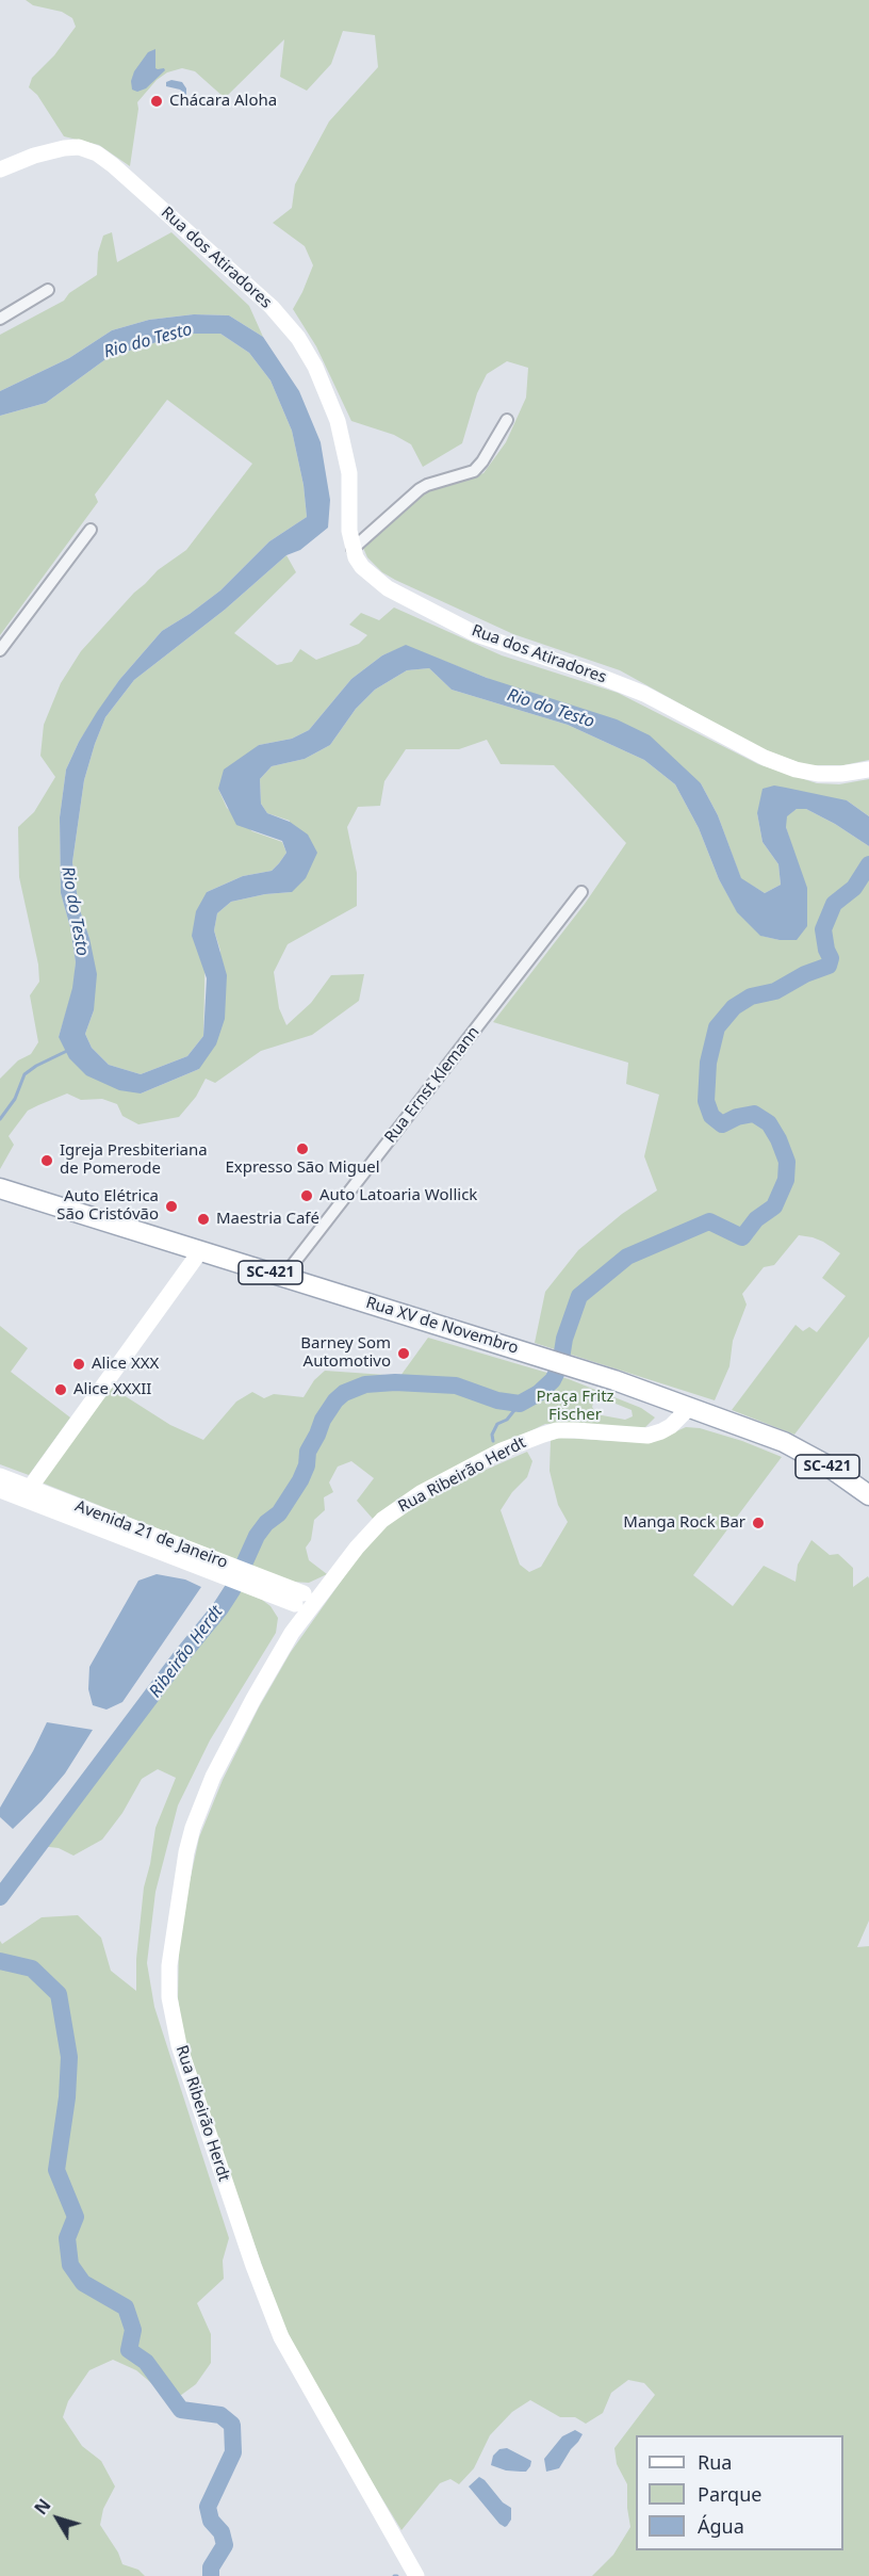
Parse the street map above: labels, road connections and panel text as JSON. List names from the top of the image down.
{
  "streets": {
    "main road": ["SC-421", "Rua XV de Novembro"],
    "street": [
      "Rua dos Atiradores",
      "Rua Ernst Klemann",
      "Rua Ribeirão Herdt",
      "Avenida 21 de Janeiro"
    ]
  },
  "crossings": [
    ["Rua Ernst Klemann", "Rua XV de Novembro"],
    ["Rua XV de Novembro", "Rua Ribeirão Herdt"],
    ["Rua Ribeirão Herdt", "Avenida 21 de Janeiro"]
  ],
  "water": ["Rio do Testo", "Ribeirão Herdt"],
  "parks": ["Praça Fritz Fischer"],
  "places": [
    "Chácara Aloha",
    "Expresso São Miguel",
    "Igreja Presbiteriana de Pomerode",
    "Auto Latoaria Wollick",
    "Auto Elétrica São Cristóvão",
    "Maestria Café",
    "Barney Som Automotivo",
    "Alice XXX",
    "Alice XXXII",
    "Manga Rock Bar"
  ],
  "legend": ["Rua", "Parque", "Água"],
  "north": "top left"
}
